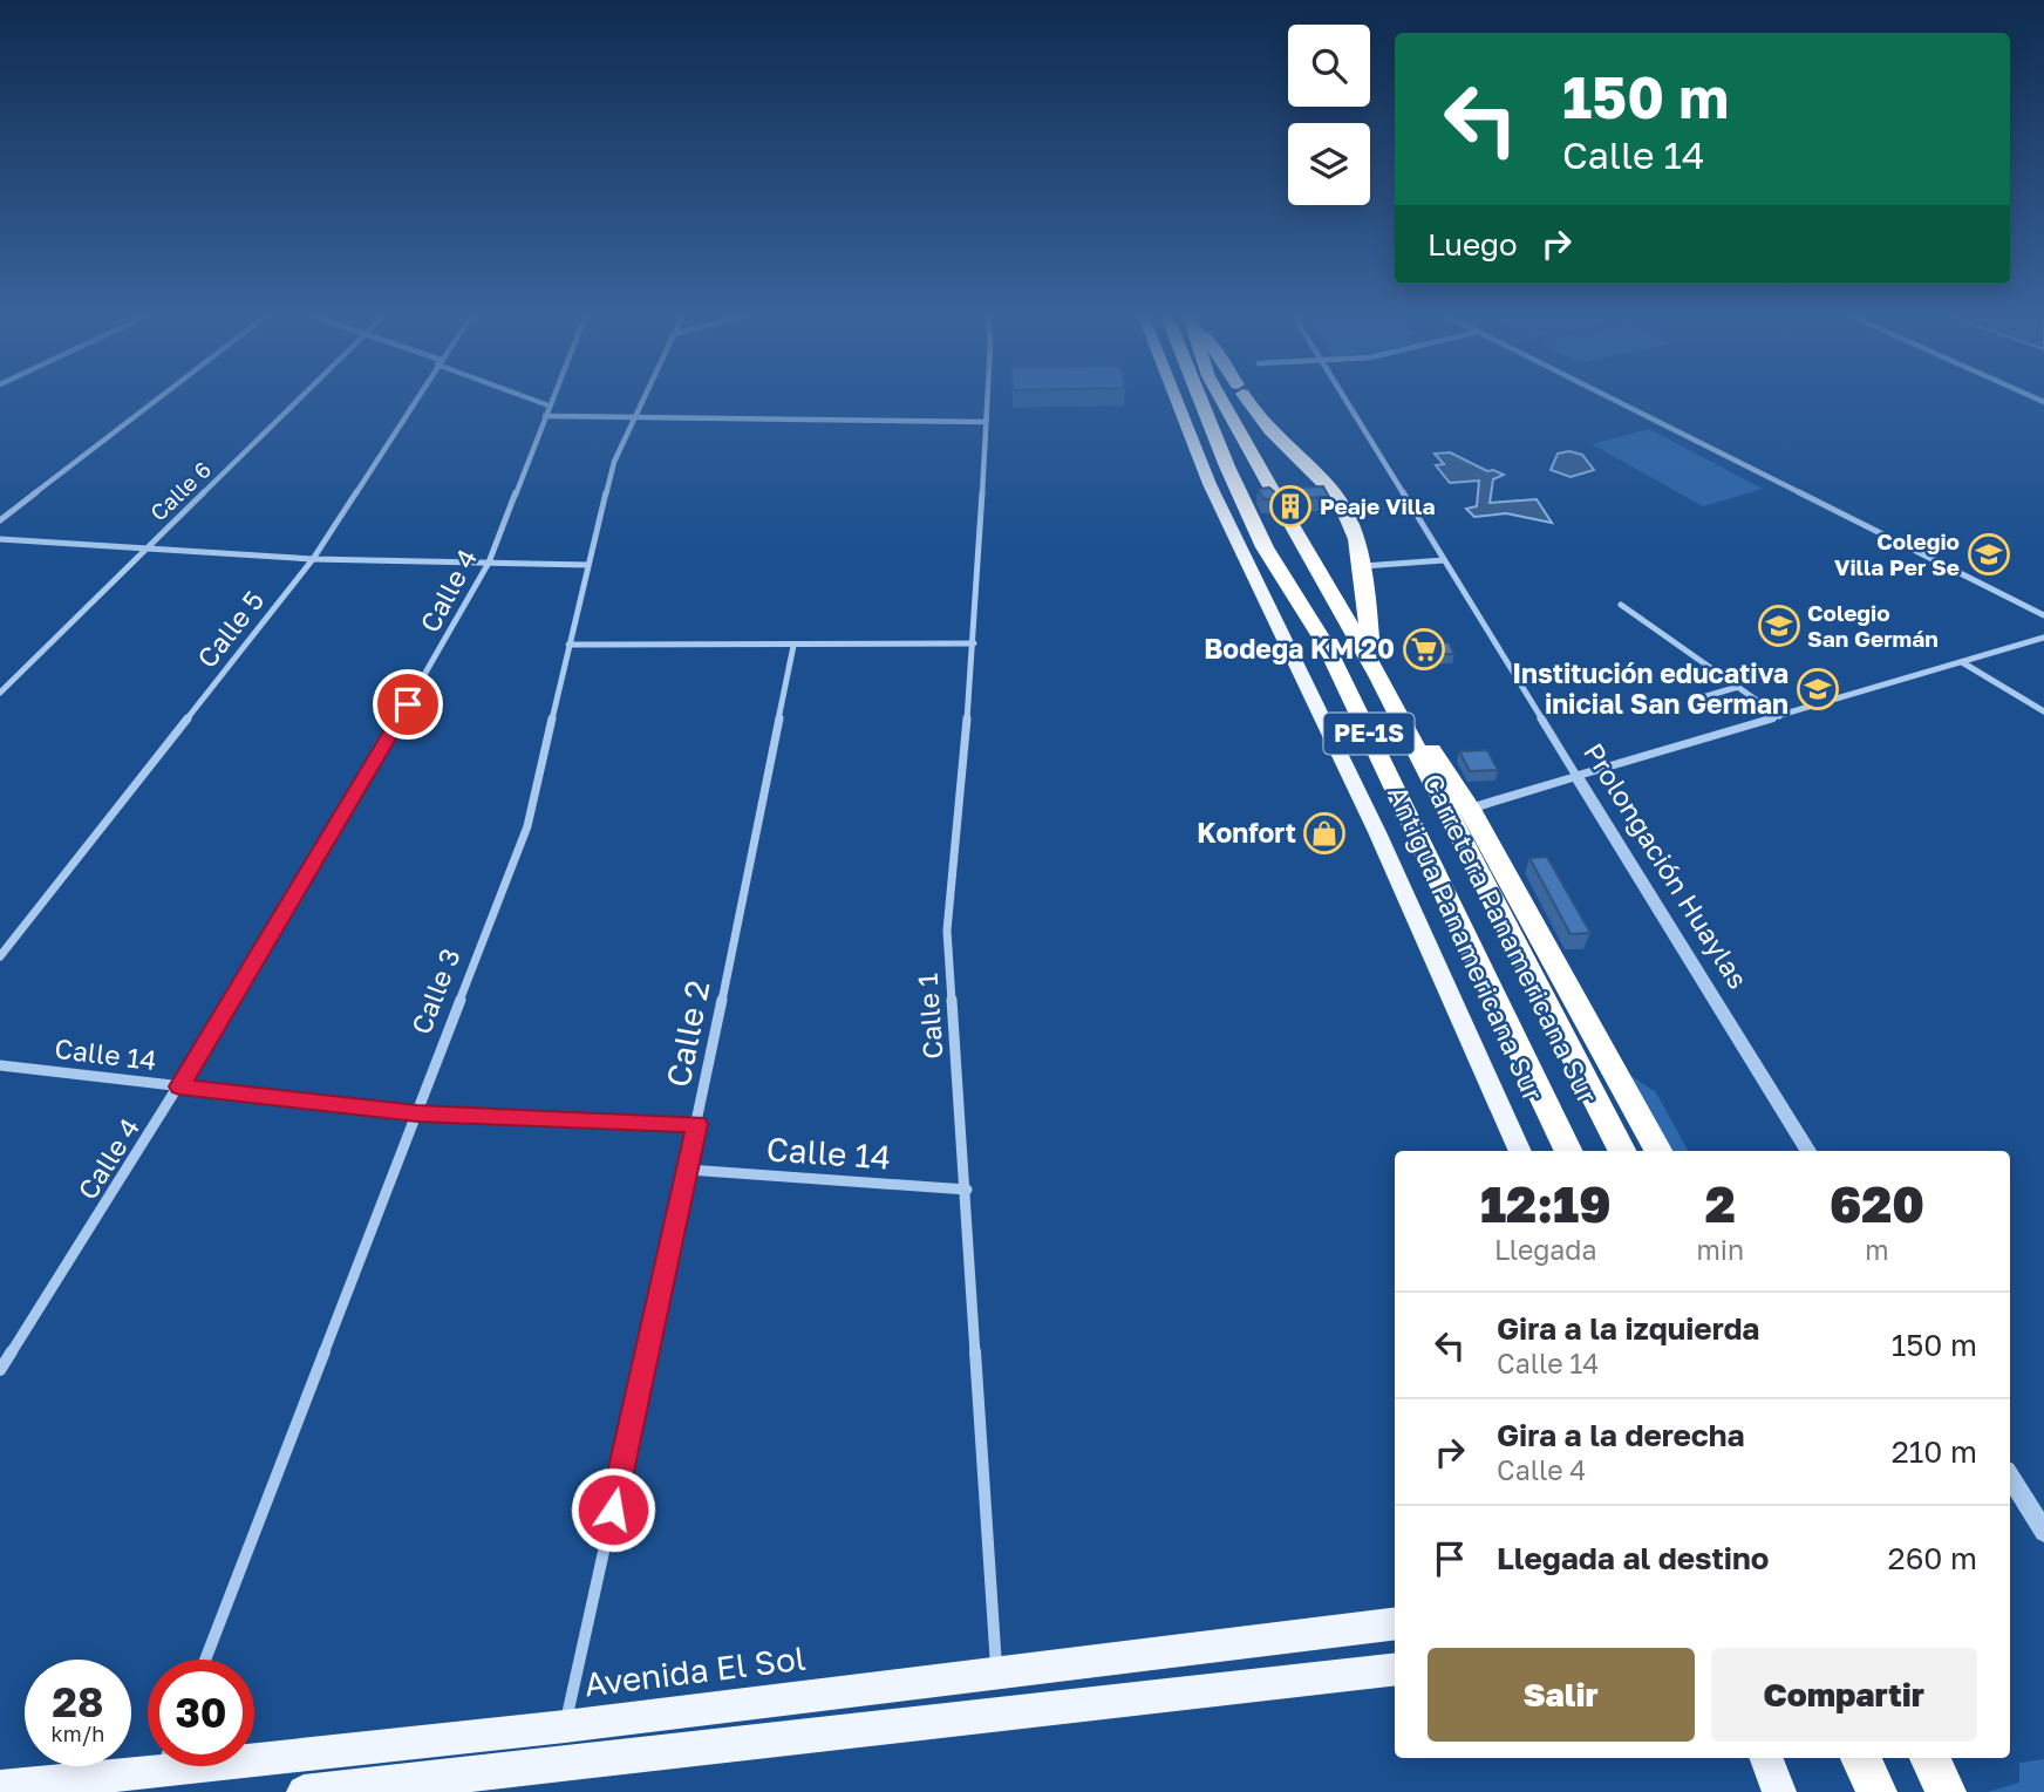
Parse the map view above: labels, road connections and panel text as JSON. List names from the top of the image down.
{
  "streets": {
    "highway": ["PE-1S", "Carretera Panamericana Sur"],
    "main road": ["Antigua Panamericana Sur", "Avenida El Sol"],
    "street": [
      "Calle 6",
      "Calle 4",
      "Calle 5",
      "Prolongación Huaylas",
      "Calle 3",
      "Calle 1",
      "Calle 2",
      "Calle 14"
    ]
  },
  "crossings": [
    ["Calle 4", "Calle 14"],
    ["Calle 3", "Calle 14"],
    ["Calle 1", "Calle 14"],
    ["Calle 1", "Avenida El Sol"],
    ["Calle 2", "Calle 14"],
    ["Calle 2", "Avenida El Sol"]
  ],
  "places": {
    "building": ["Peaje Villa"],
    "school or university": ["Colegio Villa Per Se", "Colegio San Germán", "Institución educativa inicial San German"],
    "supermarket": ["Bodega KM 20"],
    "shop": ["Konfort"]
  },
  "page": {
    "turn": ["150 m", "Calle 14"],
    "then": "Luego",
    "eta": [
      "12:19",
      "Llegada",
      "2",
      "min",
      "620",
      "m"
    ],
    "list": [
      {
        "name": "Gira a la izquierda",
        "note": "Calle 14",
        "value": "150 m"
      },
      {
        "name": "Gira a la derecha",
        "note": "Calle 4",
        "value": "210 m"
      },
      {
        "name": "Llegada al destino",
        "value": "260 m"
      }
    ],
    "buttons": ["Salir", "Compartir"],
    "speed": "28 km/h",
    "limit": "30"
  }
}
